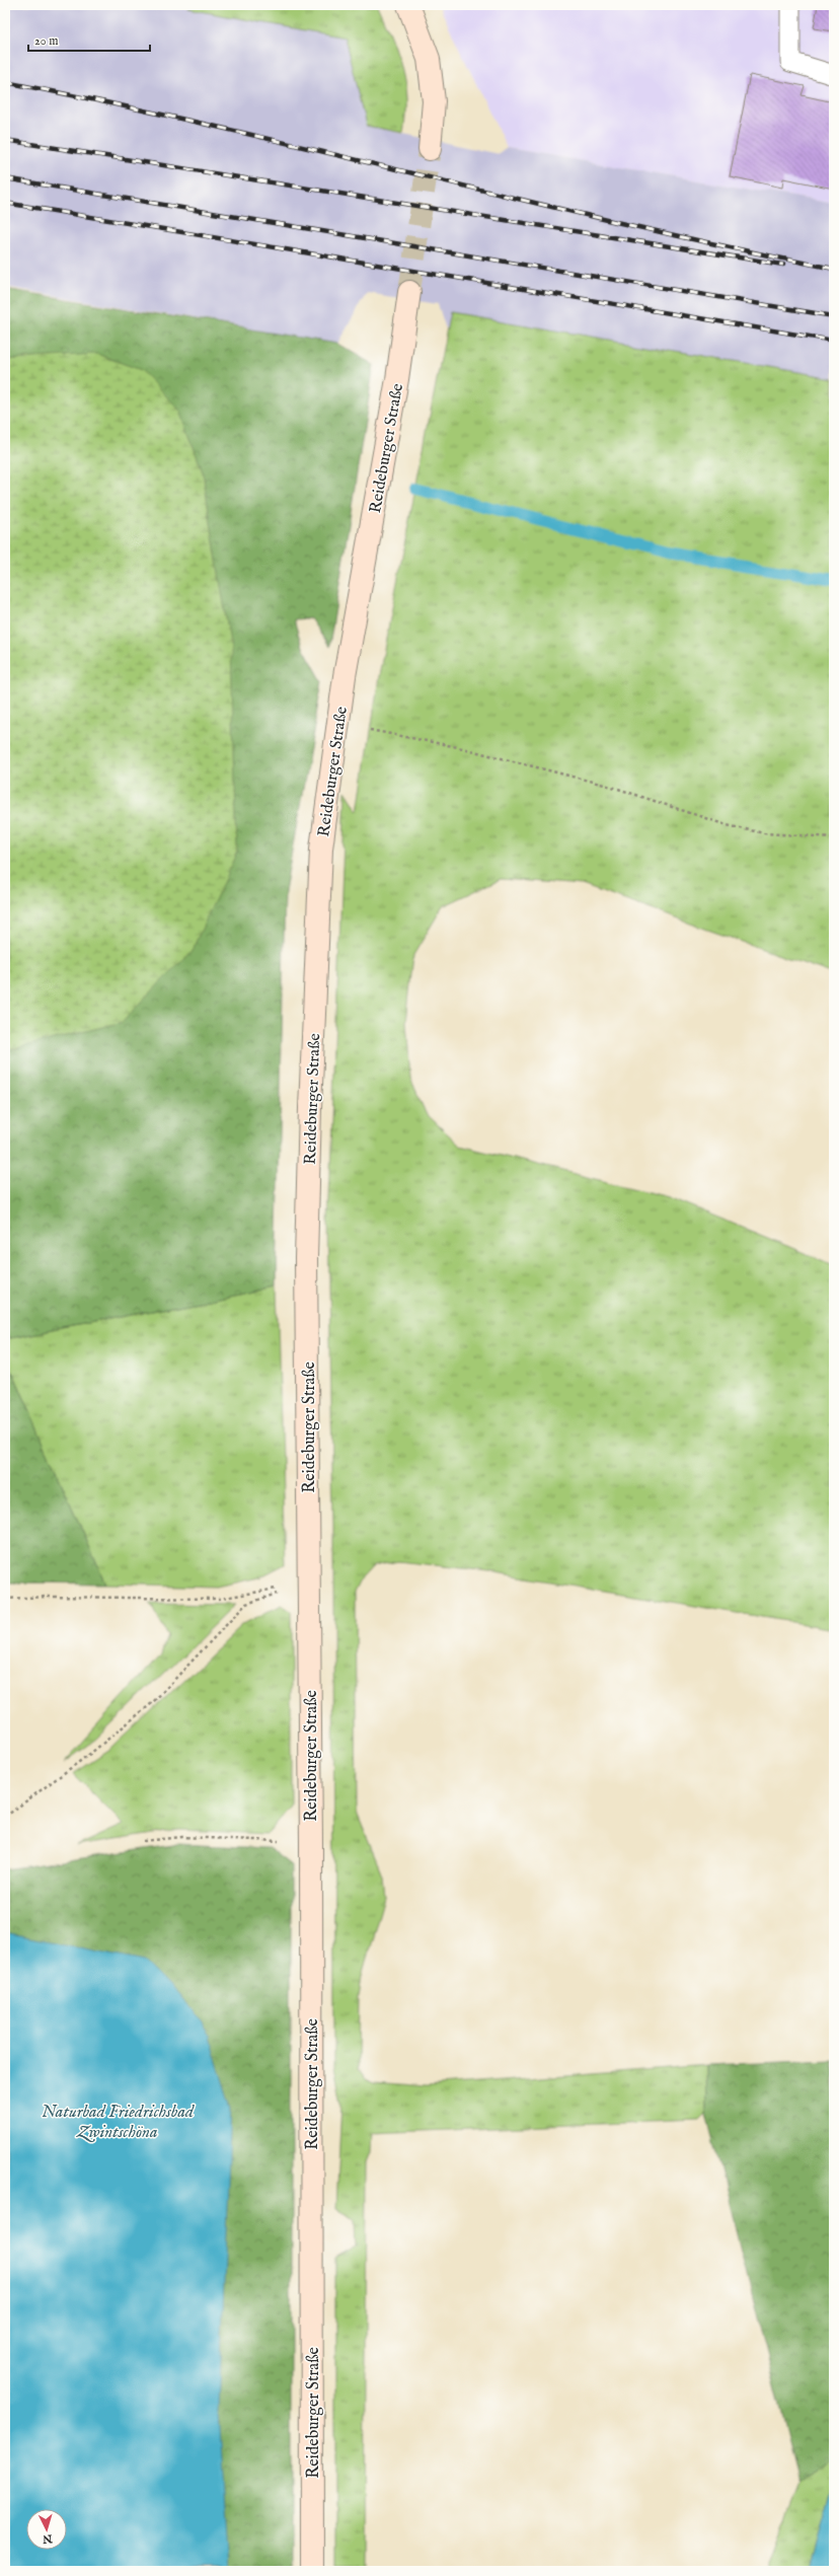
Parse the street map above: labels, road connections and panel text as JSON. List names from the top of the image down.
{
  "streets": {
    "main road": ["Reideburger Straße"]
  },
  "water": ["Naturbad Friedrichsbad Zwintschöna"],
  "scale_bar": "20 m",
  "north": "bottom"
}
